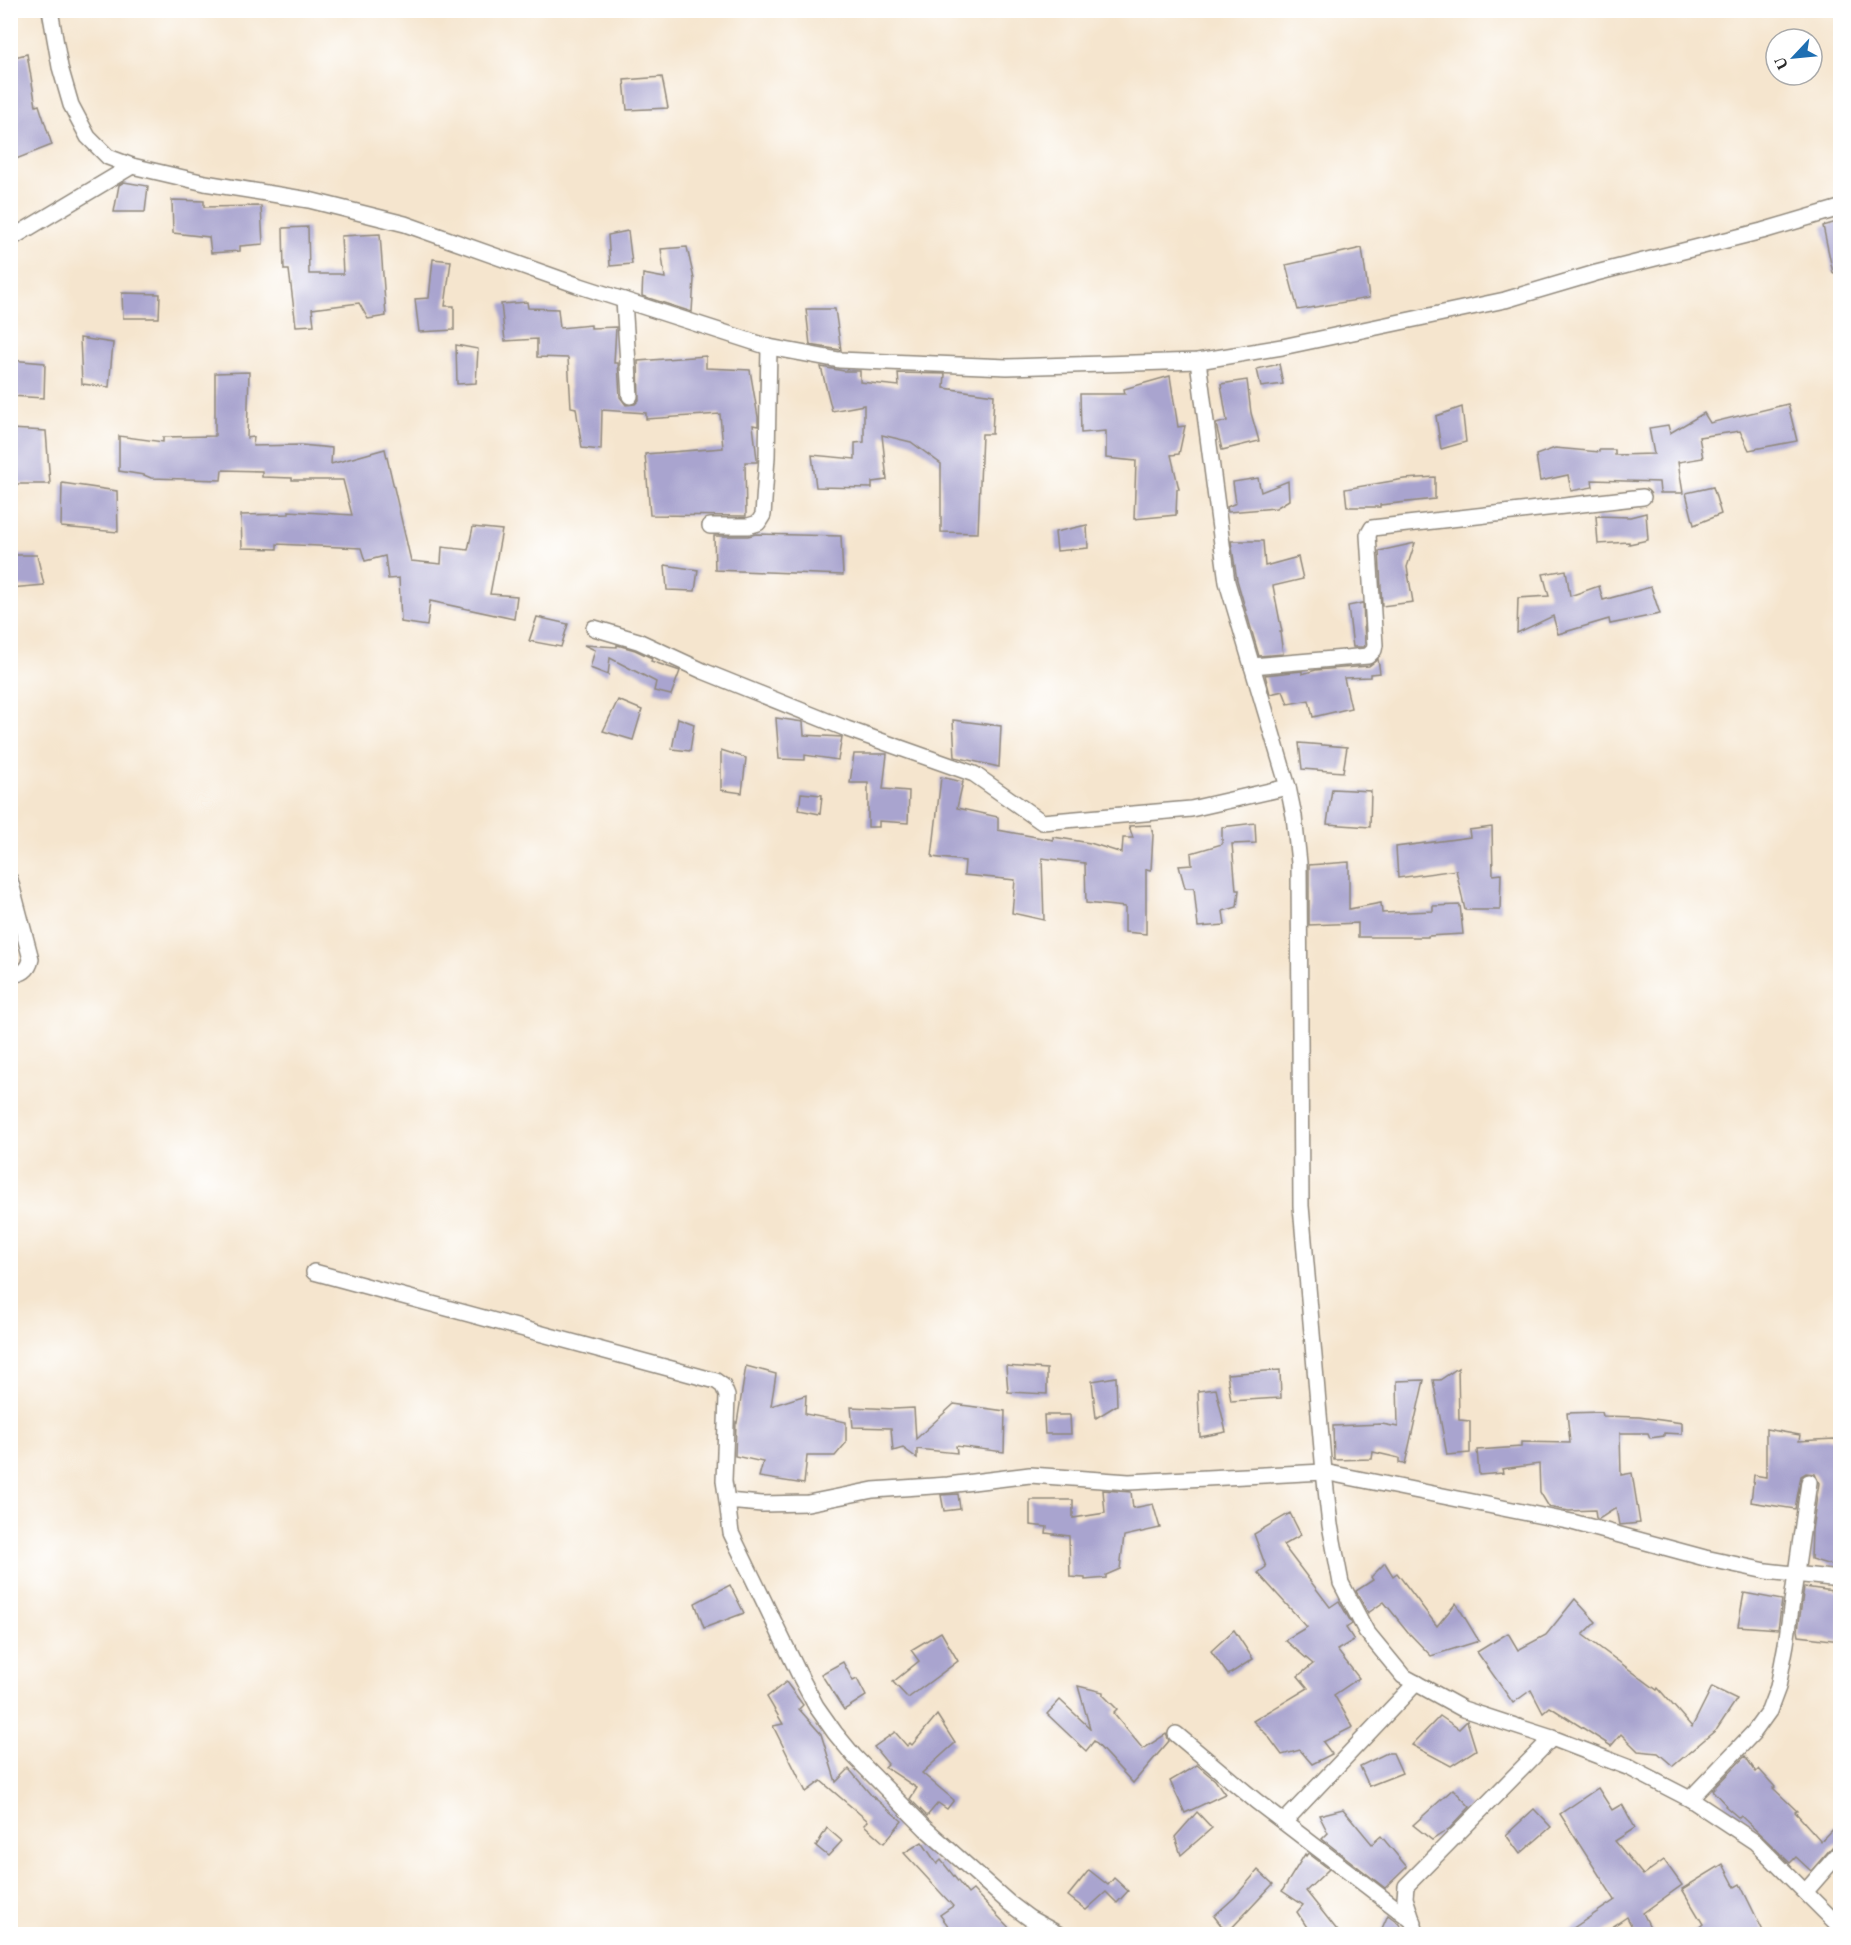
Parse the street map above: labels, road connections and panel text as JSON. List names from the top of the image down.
{
  "north": "bottom left"
}
